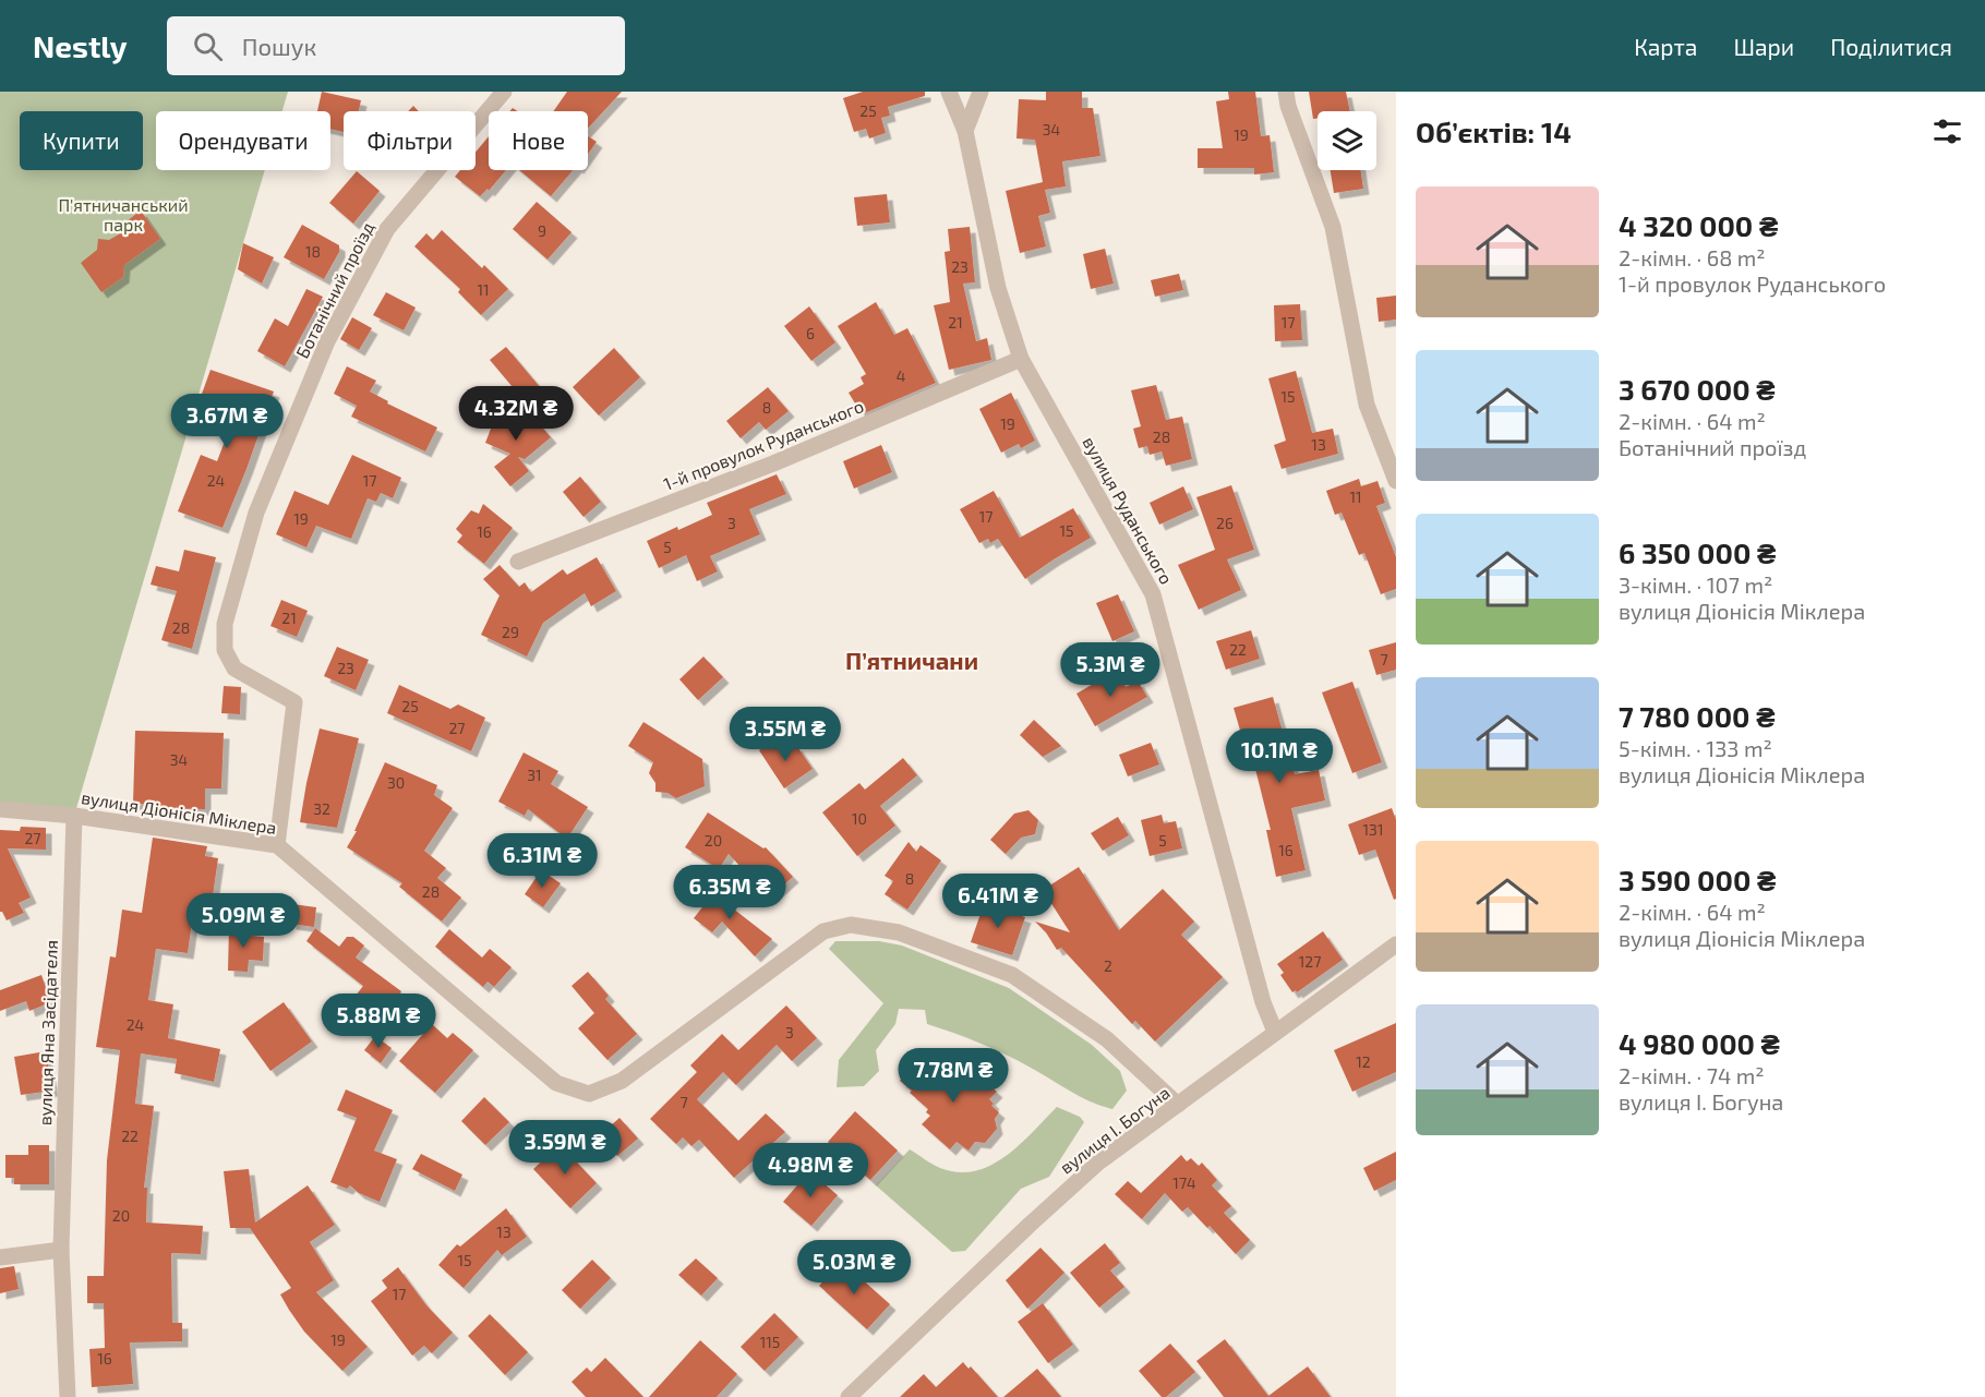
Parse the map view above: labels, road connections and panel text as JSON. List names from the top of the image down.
{
  "streets": {
    "street": [
      "Ботанічний проїзд",
      "1-й провулок Руданського",
      "вулиця Руданського",
      "вулиця Діонісія Міклера",
      "вулиця Яна Засідателя",
      "вулиця І. Богуна"
    ]
  },
  "crossings": [
    ["Ботанічний проїзд", "вулиця Діонісія Міклера"],
    ["1-й провулок Руданського", "вулиця Руданського"],
    ["вулиця Руданського", "вулиця І. Богуна"],
    ["вулиця Діонісія Міклера", "вулиця Яна Засідателя"],
    ["вулиця Діонісія Міклера", "вулиця І. Богуна"]
  ],
  "districts": ["П’ятничани"],
  "parks": ["П'ятничанський парк"],
  "house_numbers": [
    "25",
    "34",
    "19",
    "9",
    "18",
    "23",
    "11",
    "21",
    "17",
    "6",
    "4",
    "15",
    "8",
    "19",
    "28",
    "13",
    "24",
    "17",
    "11",
    "17",
    "19",
    "3",
    "26",
    "15",
    "16",
    "5",
    "21",
    "28",
    "29",
    "22",
    "7",
    "23",
    "25",
    "27",
    "34",
    "31",
    "30",
    "32",
    "10",
    "131",
    "27",
    "20",
    "5",
    "16",
    "8",
    "28",
    "127",
    "2",
    "24",
    "3",
    "12",
    "7",
    "22",
    "174",
    "20",
    "13",
    "15",
    "17",
    "19",
    "115",
    "16"
  ],
  "page": {
    "header": "Nestly",
    "search": "Пошук",
    "nav": ["Карта", "Шари", "Поділитися"],
    "heading": "Об’єктів: 14",
    "chip": [
      "Купити",
      "Орендувати",
      "Фільтри",
      "Нове"
    ],
    "list": [
      {
        "name": "4 320 000 ₴",
        "note": "2-кімн. · 68 m² · 1-й провулок Руданського"
      },
      {
        "name": "3 670 000 ₴",
        "note": "2-кімн. · 64 m² · Ботанічний проїзд"
      },
      {
        "name": "6 350 000 ₴",
        "note": "3-кімн. · 107 m² · вулиця Діонісія Міклера"
      },
      {
        "name": "7 780 000 ₴",
        "note": "5-кімн. · 133 m² · вулиця Діонісія Міклера"
      },
      {
        "name": "3 590 000 ₴",
        "note": "2-кімн. · 64 m² · вулиця Діонісія Міклера"
      },
      {
        "name": "4 980 000 ₴",
        "note": "2-кімн. · 74 m² · вулиця І. Богуна"
      }
    ],
    "price": [
      "4.32M ₴",
      "3.67M ₴",
      "5.3M ₴",
      "3.55M ₴",
      "10.1M ₴",
      "6.31M ₴",
      "6.35M ₴",
      "6.41M ₴",
      "5.09M ₴",
      "5.88M ₴",
      "7.78M ₴",
      "3.59M ₴",
      "4.98M ₴",
      "5.03M ₴"
    ]
  }
}
